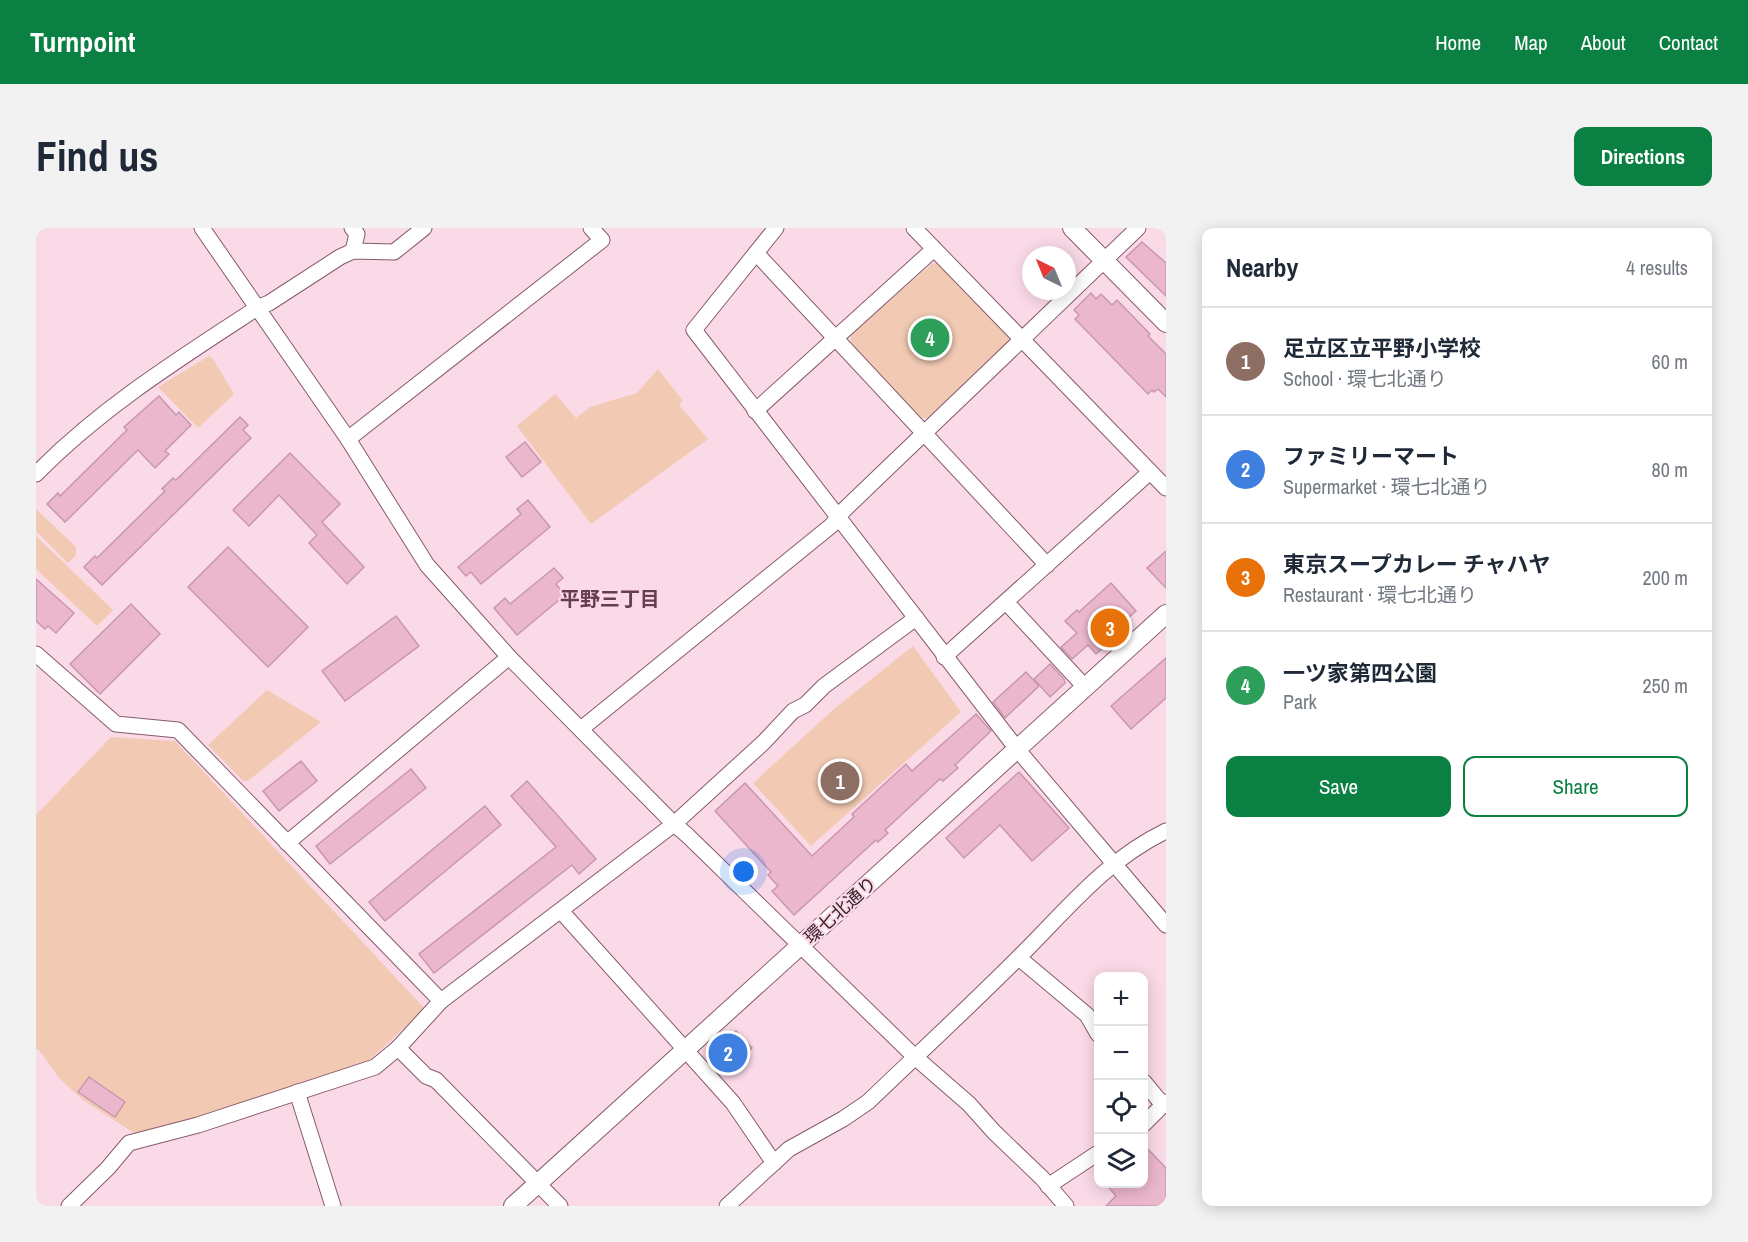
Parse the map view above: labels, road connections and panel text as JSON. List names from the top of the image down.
{
  "streets": {
    "street": ["環七北通り"]
  },
  "districts": ["平野三丁目"],
  "north": "top left",
  "page": {
    "header": "Turnpoint",
    "nav": [
      "Home",
      "Map",
      "About",
      "Contact"
    ],
    "buttons": [
      "Directions",
      ["Save", "Share"]
    ],
    "title": "Find us",
    "heading": ["Nearby", "4 results"],
    "list": [
      {
        "mark": "1",
        "name": "足立区立平野小学校",
        "note": "School · 環七北通り",
        "value": "60 m"
      },
      {
        "mark": "2",
        "name": "ファミリーマート",
        "note": "Supermarket · 環七北通り",
        "value": "80 m"
      },
      {
        "mark": "3",
        "name": "東京スープカレー チャハヤ",
        "note": "Restaurant · 環七北通り",
        "value": "200 m"
      },
      {
        "mark": "4",
        "name": "一ツ家第四公園",
        "note": "Park",
        "value": "250 m"
      }
    ],
    "pins": [
      "4",
      "3",
      "1",
      "2"
    ],
    "map_buttons": ["+", "−"]
  }
}
